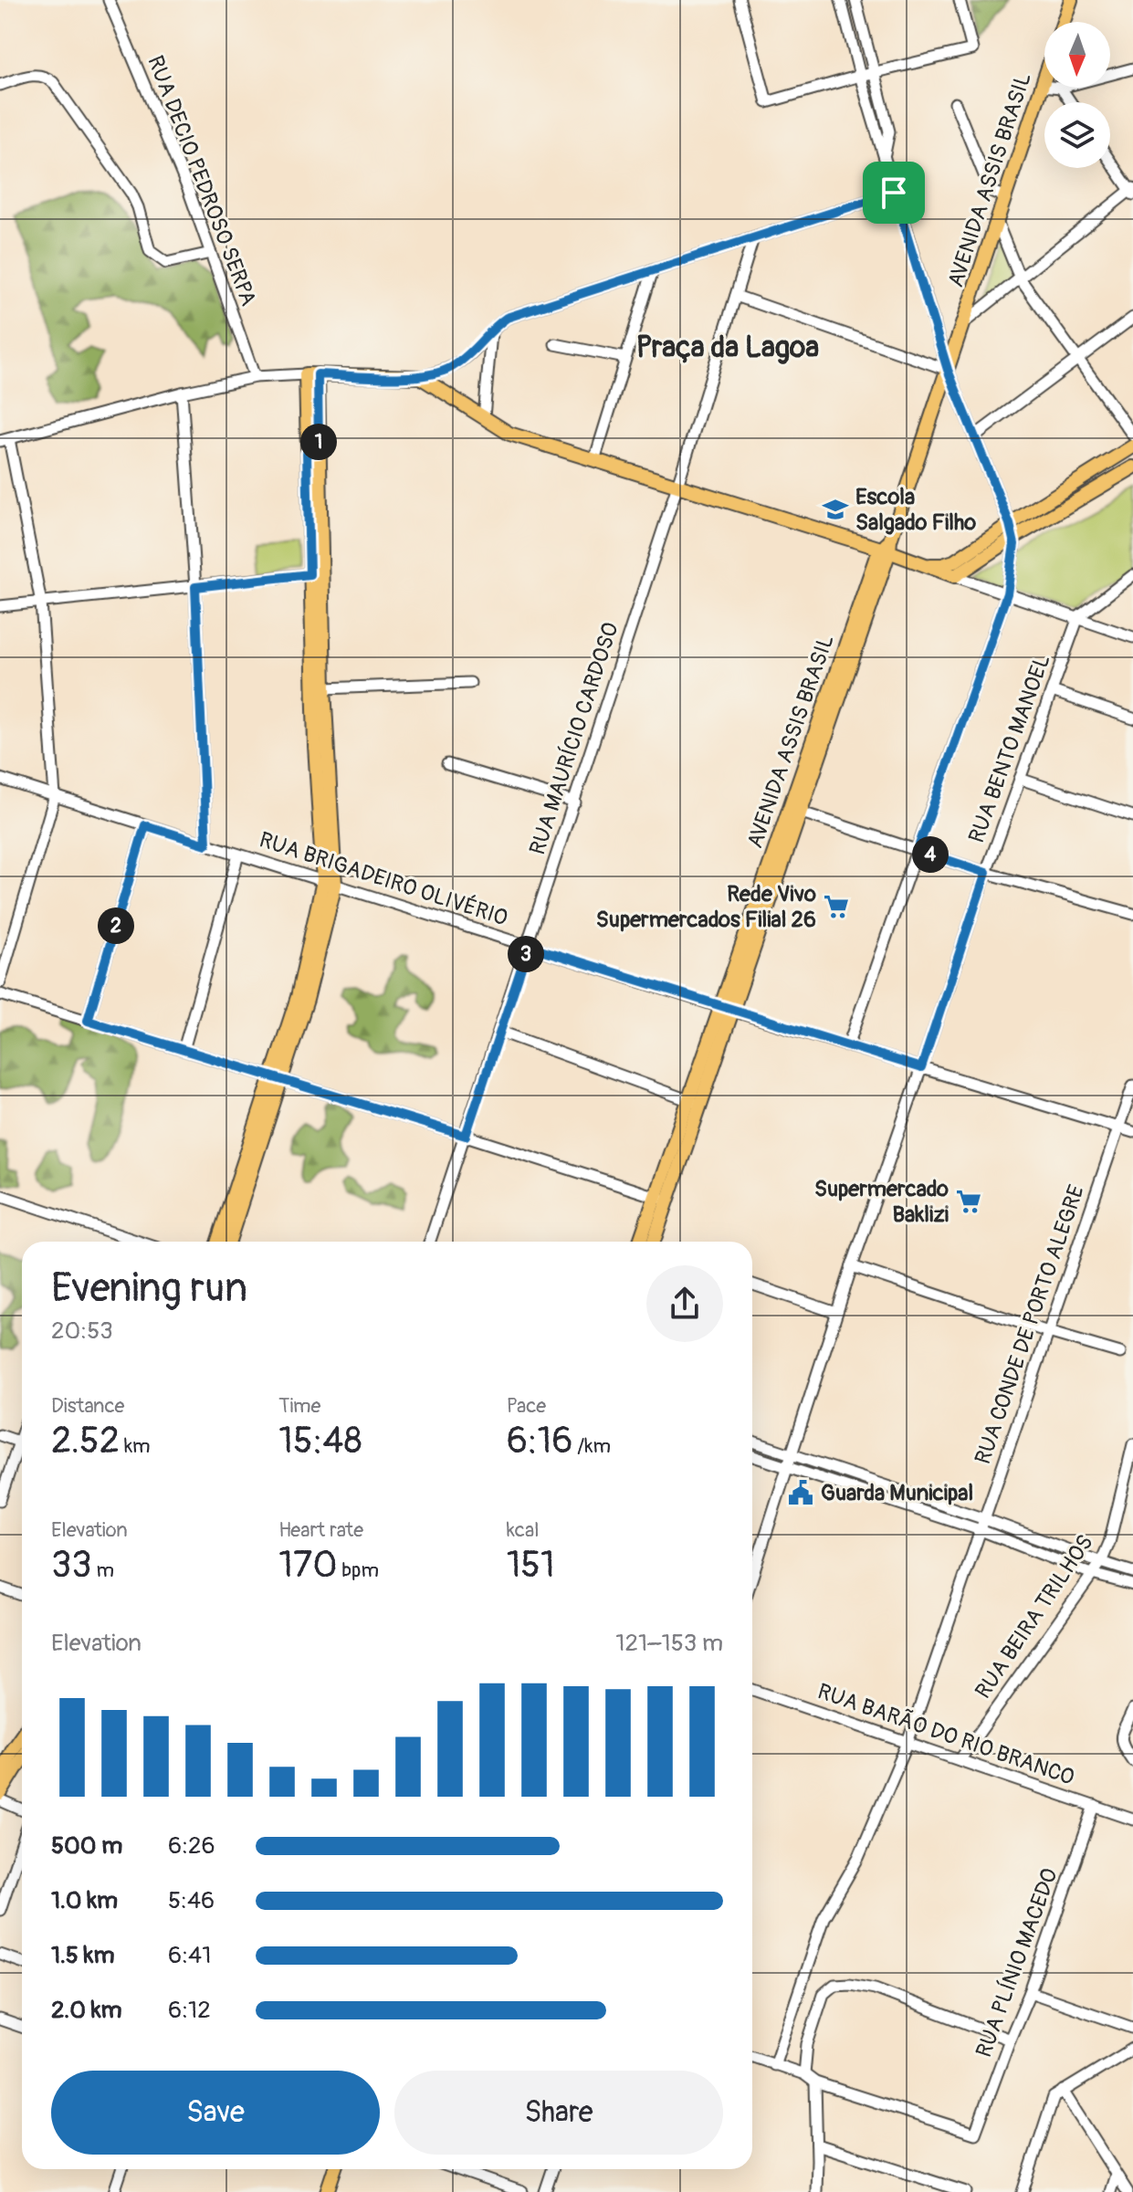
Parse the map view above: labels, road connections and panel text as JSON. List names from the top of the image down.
{
  "streets": {
    "main road": ["AVENIDA ASSIS BRASIL"],
    "street": [
      "RUA DECIO PEDROSO SERPA",
      "RUA MAURÍCIO CARDOSO",
      "RUA BENTO MANOEL",
      "RUA BRIGADEIRO OLIVÉRIO",
      "RUA CONDE DE PORTO ALEGRE",
      "RUA BEIRA TRILHOS",
      "RUA BARÃO DO RIO BRANCO",
      "RUA PLÍNIO MACEDO"
    ]
  },
  "crossings": [
    ["AVENIDA ASSIS BRASIL", "RUA BRIGADEIRO OLIVÉRIO"],
    ["RUA MAURÍCIO CARDOSO", "RUA BRIGADEIRO OLIVÉRIO"],
    ["RUA BENTO MANOEL", "RUA BRIGADEIRO OLIVÉRIO"],
    ["RUA BRIGADEIRO OLIVÉRIO", "RUA CONDE DE PORTO ALEGRE"],
    ["RUA CONDE DE PORTO ALEGRE", "RUA BARÃO DO RIO BRANCO"],
    ["RUA BEIRA TRILHOS", "RUA BARÃO DO RIO BRANCO"],
    ["RUA BARÃO DO RIO BRANCO", "RUA PLÍNIO MACEDO"]
  ],
  "districts": ["Praça da Lagoa"],
  "places": {
    "school or university": ["Escola Salgado Filho"],
    "supermarket": ["Rede Vivo Supermercados Filial 26", "Supermercado Baklizi"],
    "public building": ["Guarda Municipal"]
  },
  "north": "bottom",
  "page": {
    "pins": [
      "1",
      "4",
      "2",
      "3"
    ],
    "heading": ["Evening run", "20:53"],
    "stats": [
      ["Distance", "2.52 km"],
      ["Time", "15:48"],
      ["Pace", "6:16 /km"],
      ["Elevation", "33 m"],
      ["Heart rate", "170 bpm"],
      ["kcal", "151"]
    ],
    "chart": ["Elevation", "121–153 m"],
    "list": [
      {
        "name": "500 m",
        "note": "6:26"
      },
      {
        "name": "1.0 km",
        "note": "5:46"
      },
      {
        "name": "1.5 km",
        "note": "6:41"
      },
      {
        "name": "2.0 km",
        "note": "6:12"
      }
    ],
    "buttons": ["Save", "Share"]
  }
}
